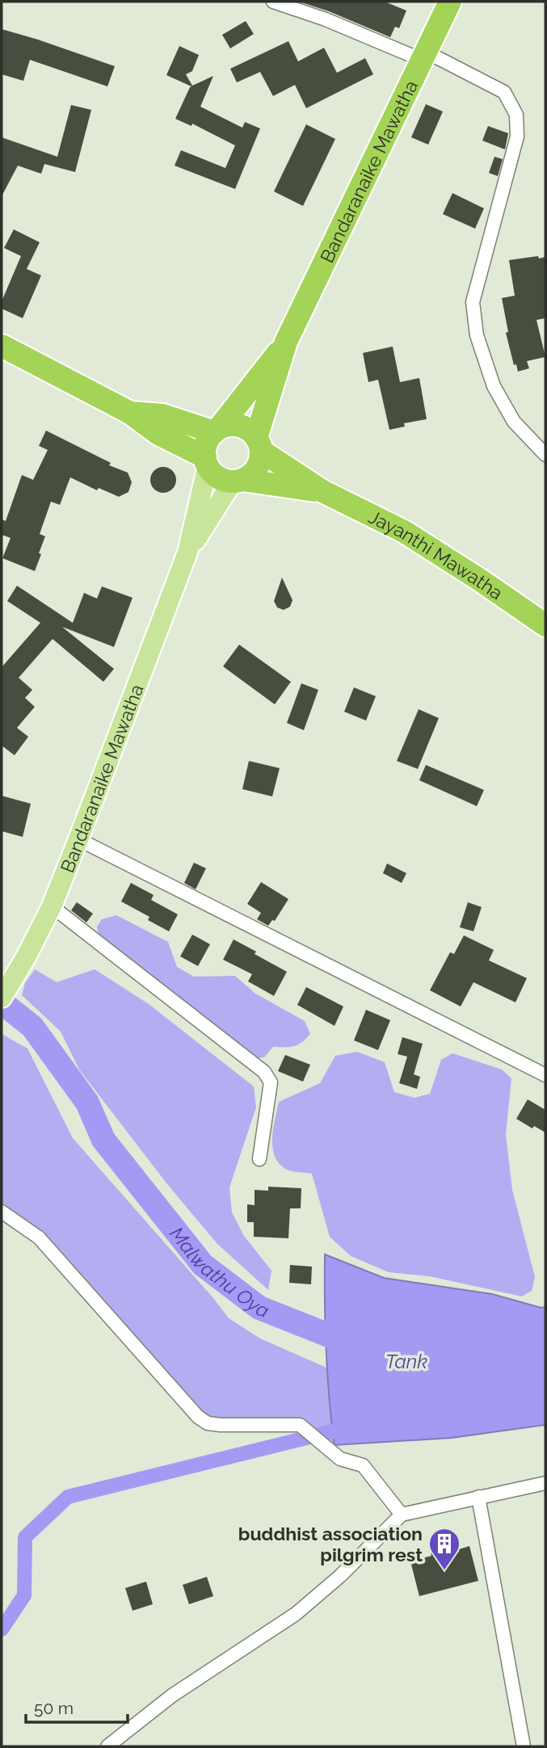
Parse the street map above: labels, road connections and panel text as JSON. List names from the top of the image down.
{
  "streets": {
    "highway": ["Bandaranaike Mawatha", "Jayanthi Mawatha"]
  },
  "crossings": [
    ["Bandaranaike Mawatha", "Jayanthi Mawatha"]
  ],
  "water": ["Malwathu Oya", "Tank"],
  "places": {
    "building": ["buddhist association pilgrim rest"]
  },
  "scale_bar": "50 m"
}
